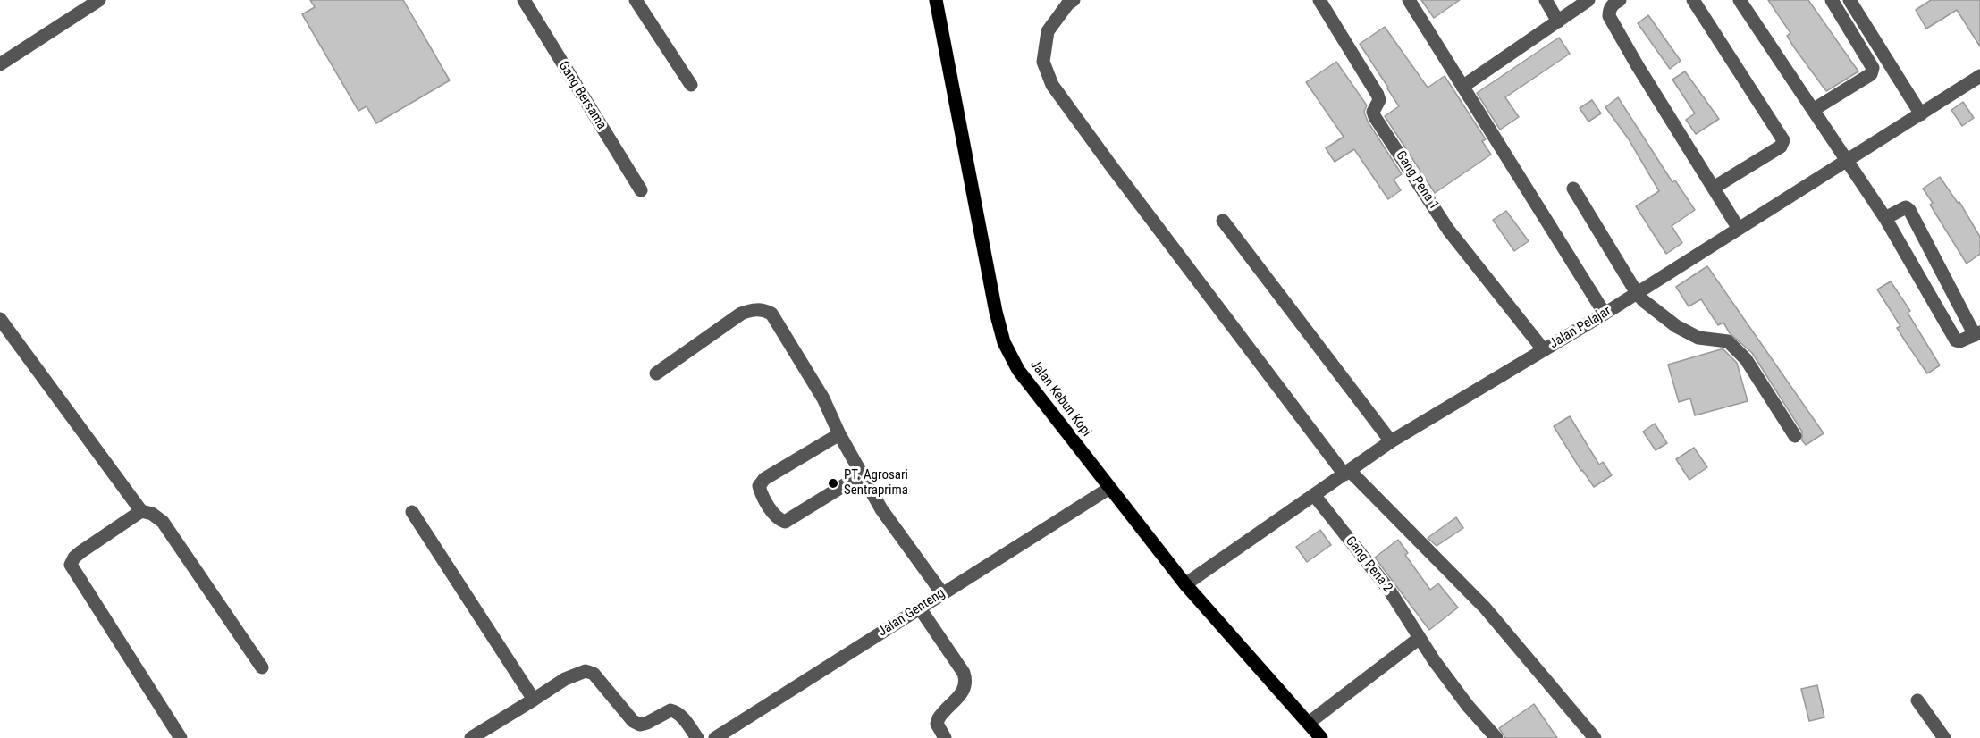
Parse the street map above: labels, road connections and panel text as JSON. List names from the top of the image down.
{
  "streets": {
    "main road": ["Jalan Kebun Kopi"],
    "street": [
      "Gang Bersama",
      "Gang Pena 1",
      "Jalan Pelajar",
      "Gang Pena 2",
      "Jalan Genteng"
    ]
  },
  "crossings": [
    ["Gang Pena 1", "Jalan Pelajar"],
    ["Jalan Pelajar", "Jalan Kebun Kopi"],
    ["Jalan Pelajar", "Gang Pena 2"],
    ["Jalan Kebun Kopi", "Jalan Genteng"]
  ],
  "places": ["PT. Agrosari Sentraprima"]
}
